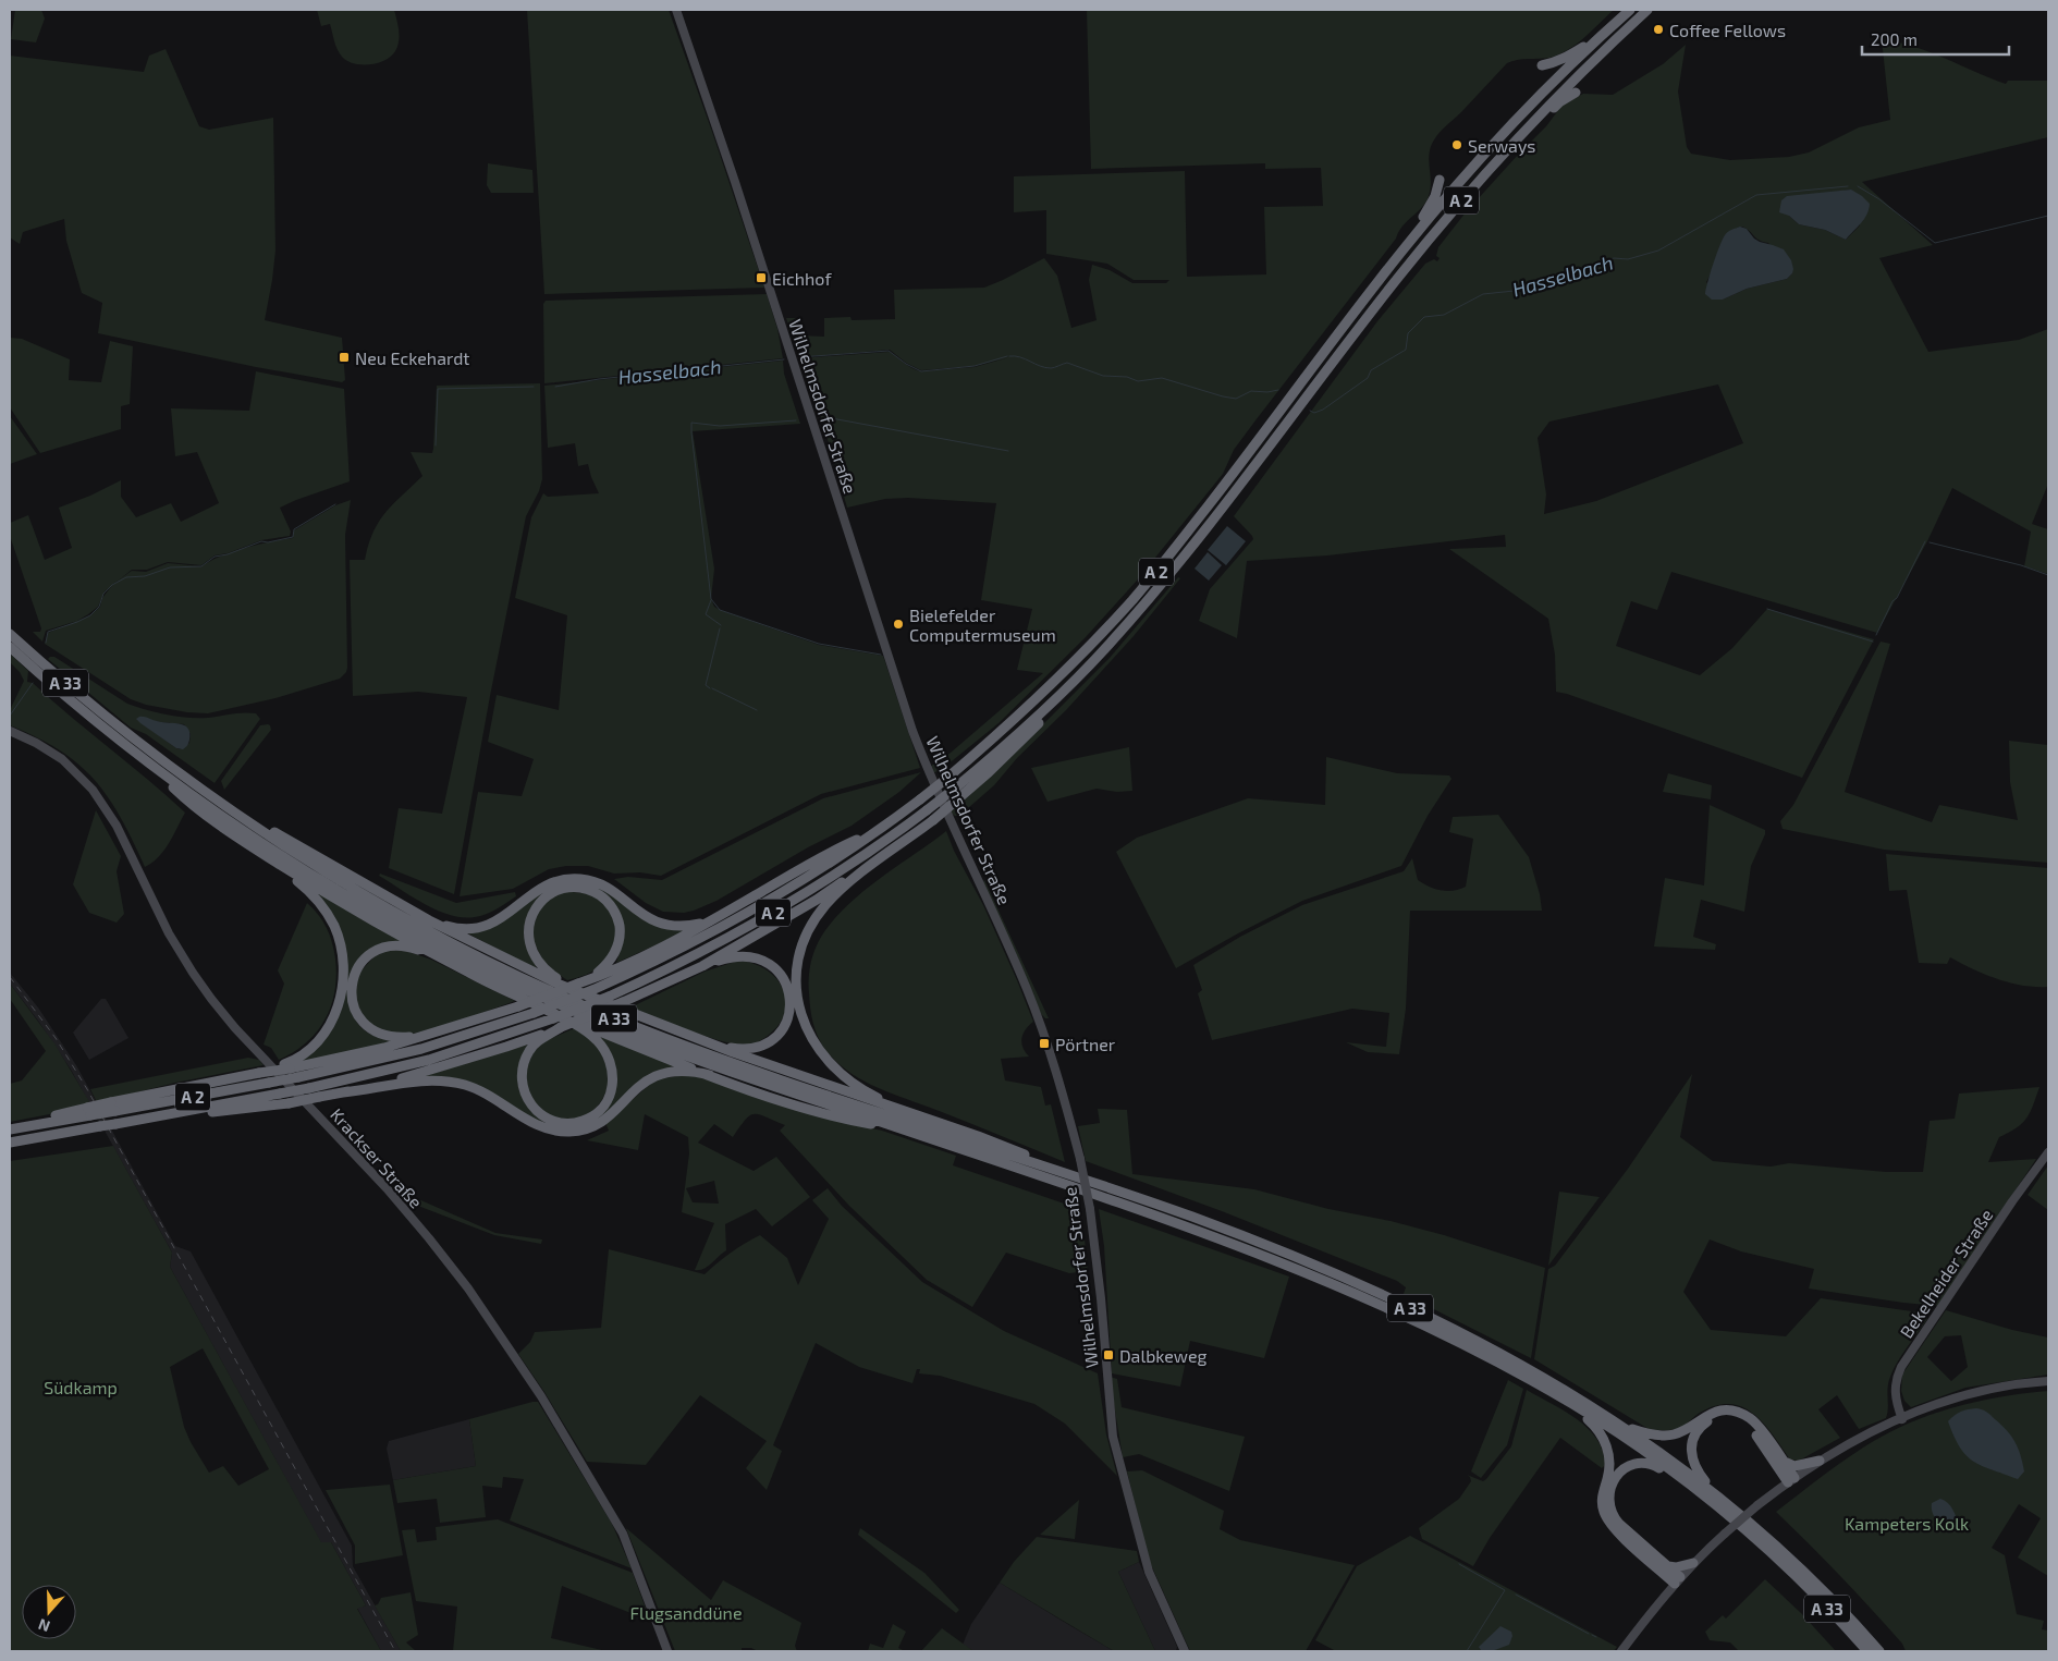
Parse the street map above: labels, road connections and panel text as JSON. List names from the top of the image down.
{
  "streets": {
    "highway": ["A 2", "A 33"],
    "street": ["Wilhelmsdorfer Straße", "Krackser Straße", "Bekelheider Straße"]
  },
  "water": ["Hasselbach"],
  "parks": ["Südkamp", "Kampeters Kolk", "Flugsanddüne"],
  "places": {
    "other": ["Coffee Fellows", "Serways", "Bielefelder Computermuseum"],
    "transit": [
      "Eichhof",
      "Neu Eckehardt",
      "Pörtner",
      "Dalbkeweg"
    ]
  },
  "scale_bar": "200 m",
  "north": "bottom"
}
